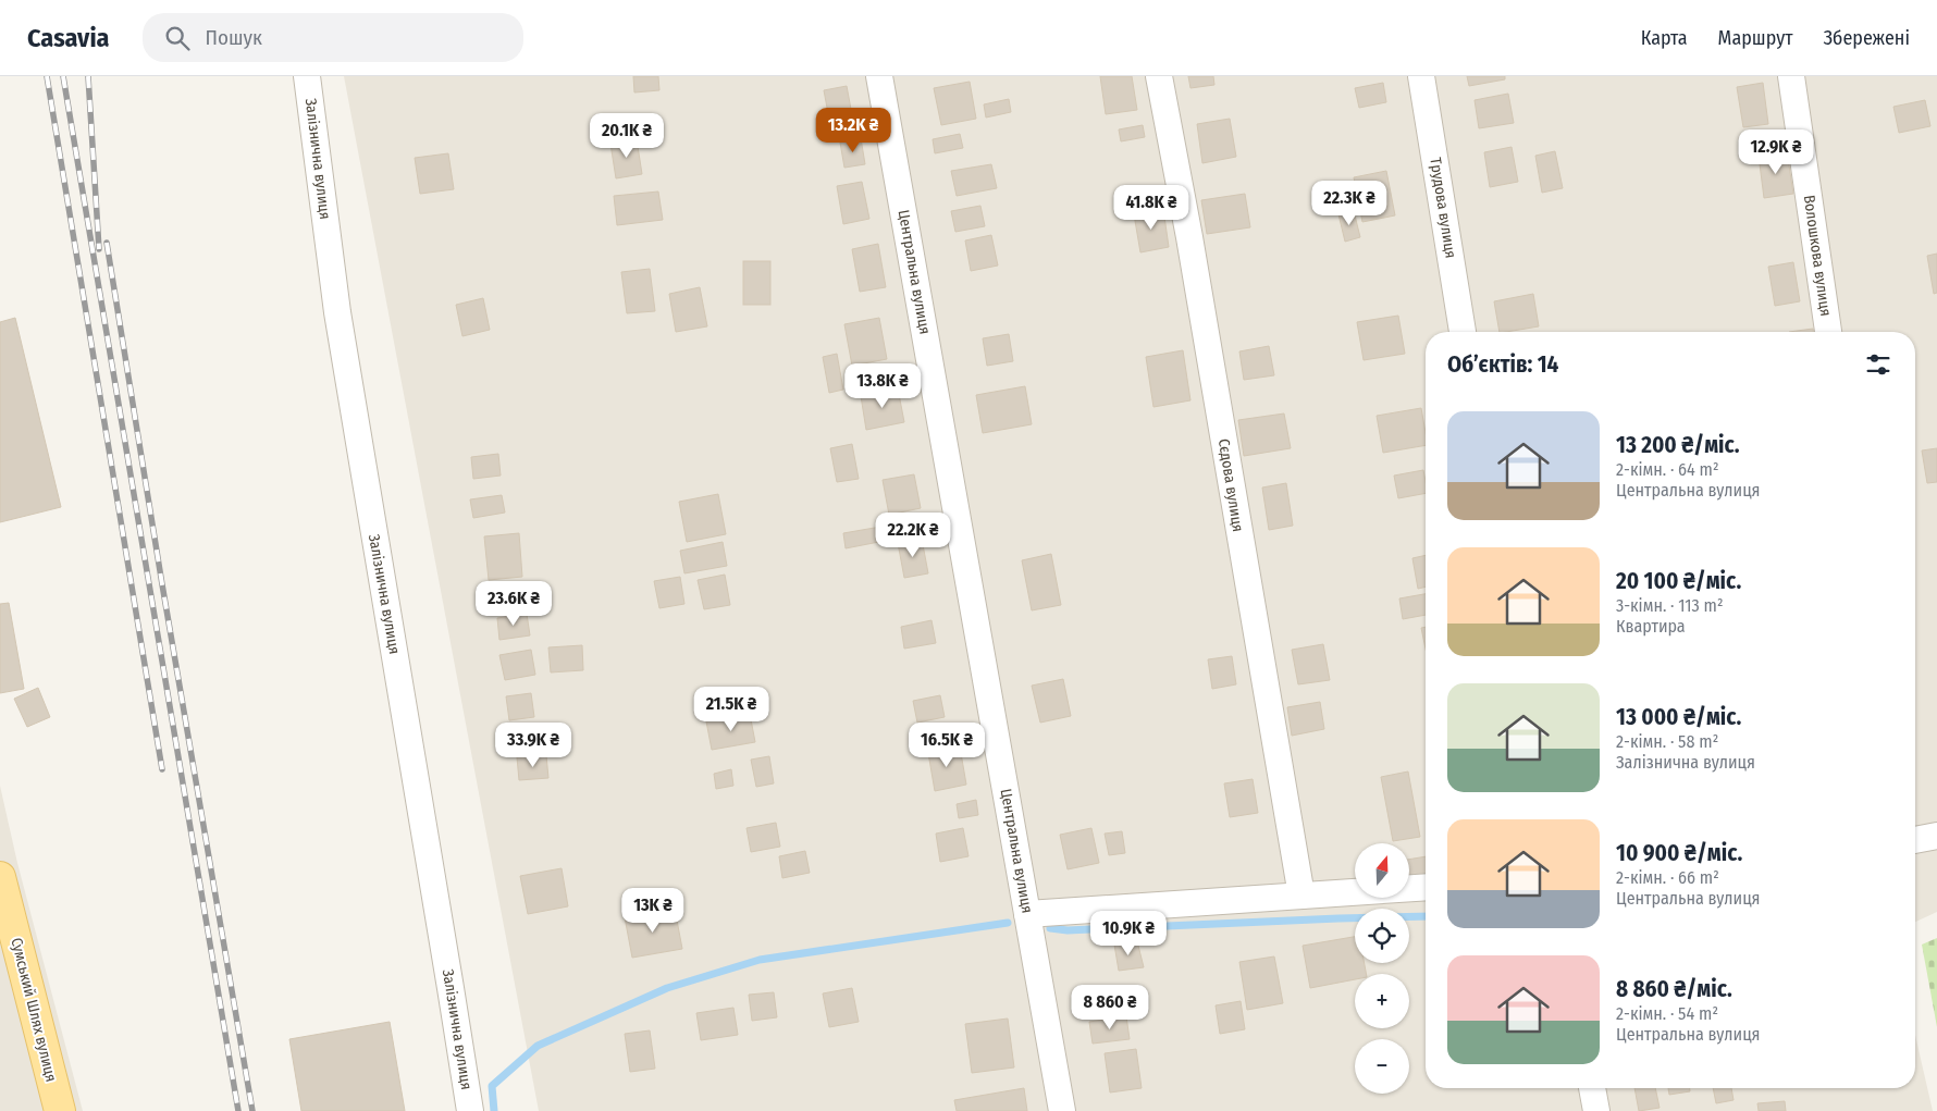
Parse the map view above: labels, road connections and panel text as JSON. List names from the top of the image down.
{
  "streets": {
    "main road": ["Сумський Шлях вулиця"],
    "street": [
      "Залізнична вулиця",
      "Трудова вулиця",
      "Волошкова вулиця",
      "Центральна вулиця",
      "Сєдова вулиця"
    ]
  },
  "north": "top",
  "page": {
    "header": "Casavia",
    "search": "Пошук",
    "nav": ["Карта", "Маршрут", "Збережені"],
    "price": [
      "13.2K ₴",
      "20.1K ₴",
      "12.9K ₴",
      "22.3K ₴",
      "41.8K ₴",
      "13.8K ₴",
      "22.2K ₴",
      "23.6K ₴",
      "21.5K ₴",
      "33.9K ₴",
      "16.5K ₴",
      "13K ₴",
      "10.9K ₴",
      "8 860 ₴"
    ],
    "heading": "Об’єктів: 14",
    "list": [
      {
        "name": "13 200 ₴/міс.",
        "note": "2-кімн. · 64 m² · Центральна вулиця"
      },
      {
        "name": "20 100 ₴/міс.",
        "note": "3-кімн. · 113 m² · Квартира"
      },
      {
        "name": "13 000 ₴/міс.",
        "note": "2-кімн. · 58 m² · Залізнична вулиця"
      },
      {
        "name": "10 900 ₴/міс.",
        "note": "2-кімн. · 66 m² · Центральна вулиця"
      },
      {
        "name": "8 860 ₴/міс.",
        "note": "2-кімн. · 54 m² · Центральна вулиця"
      }
    ],
    "map_buttons": ["+", "−"]
  }
}
